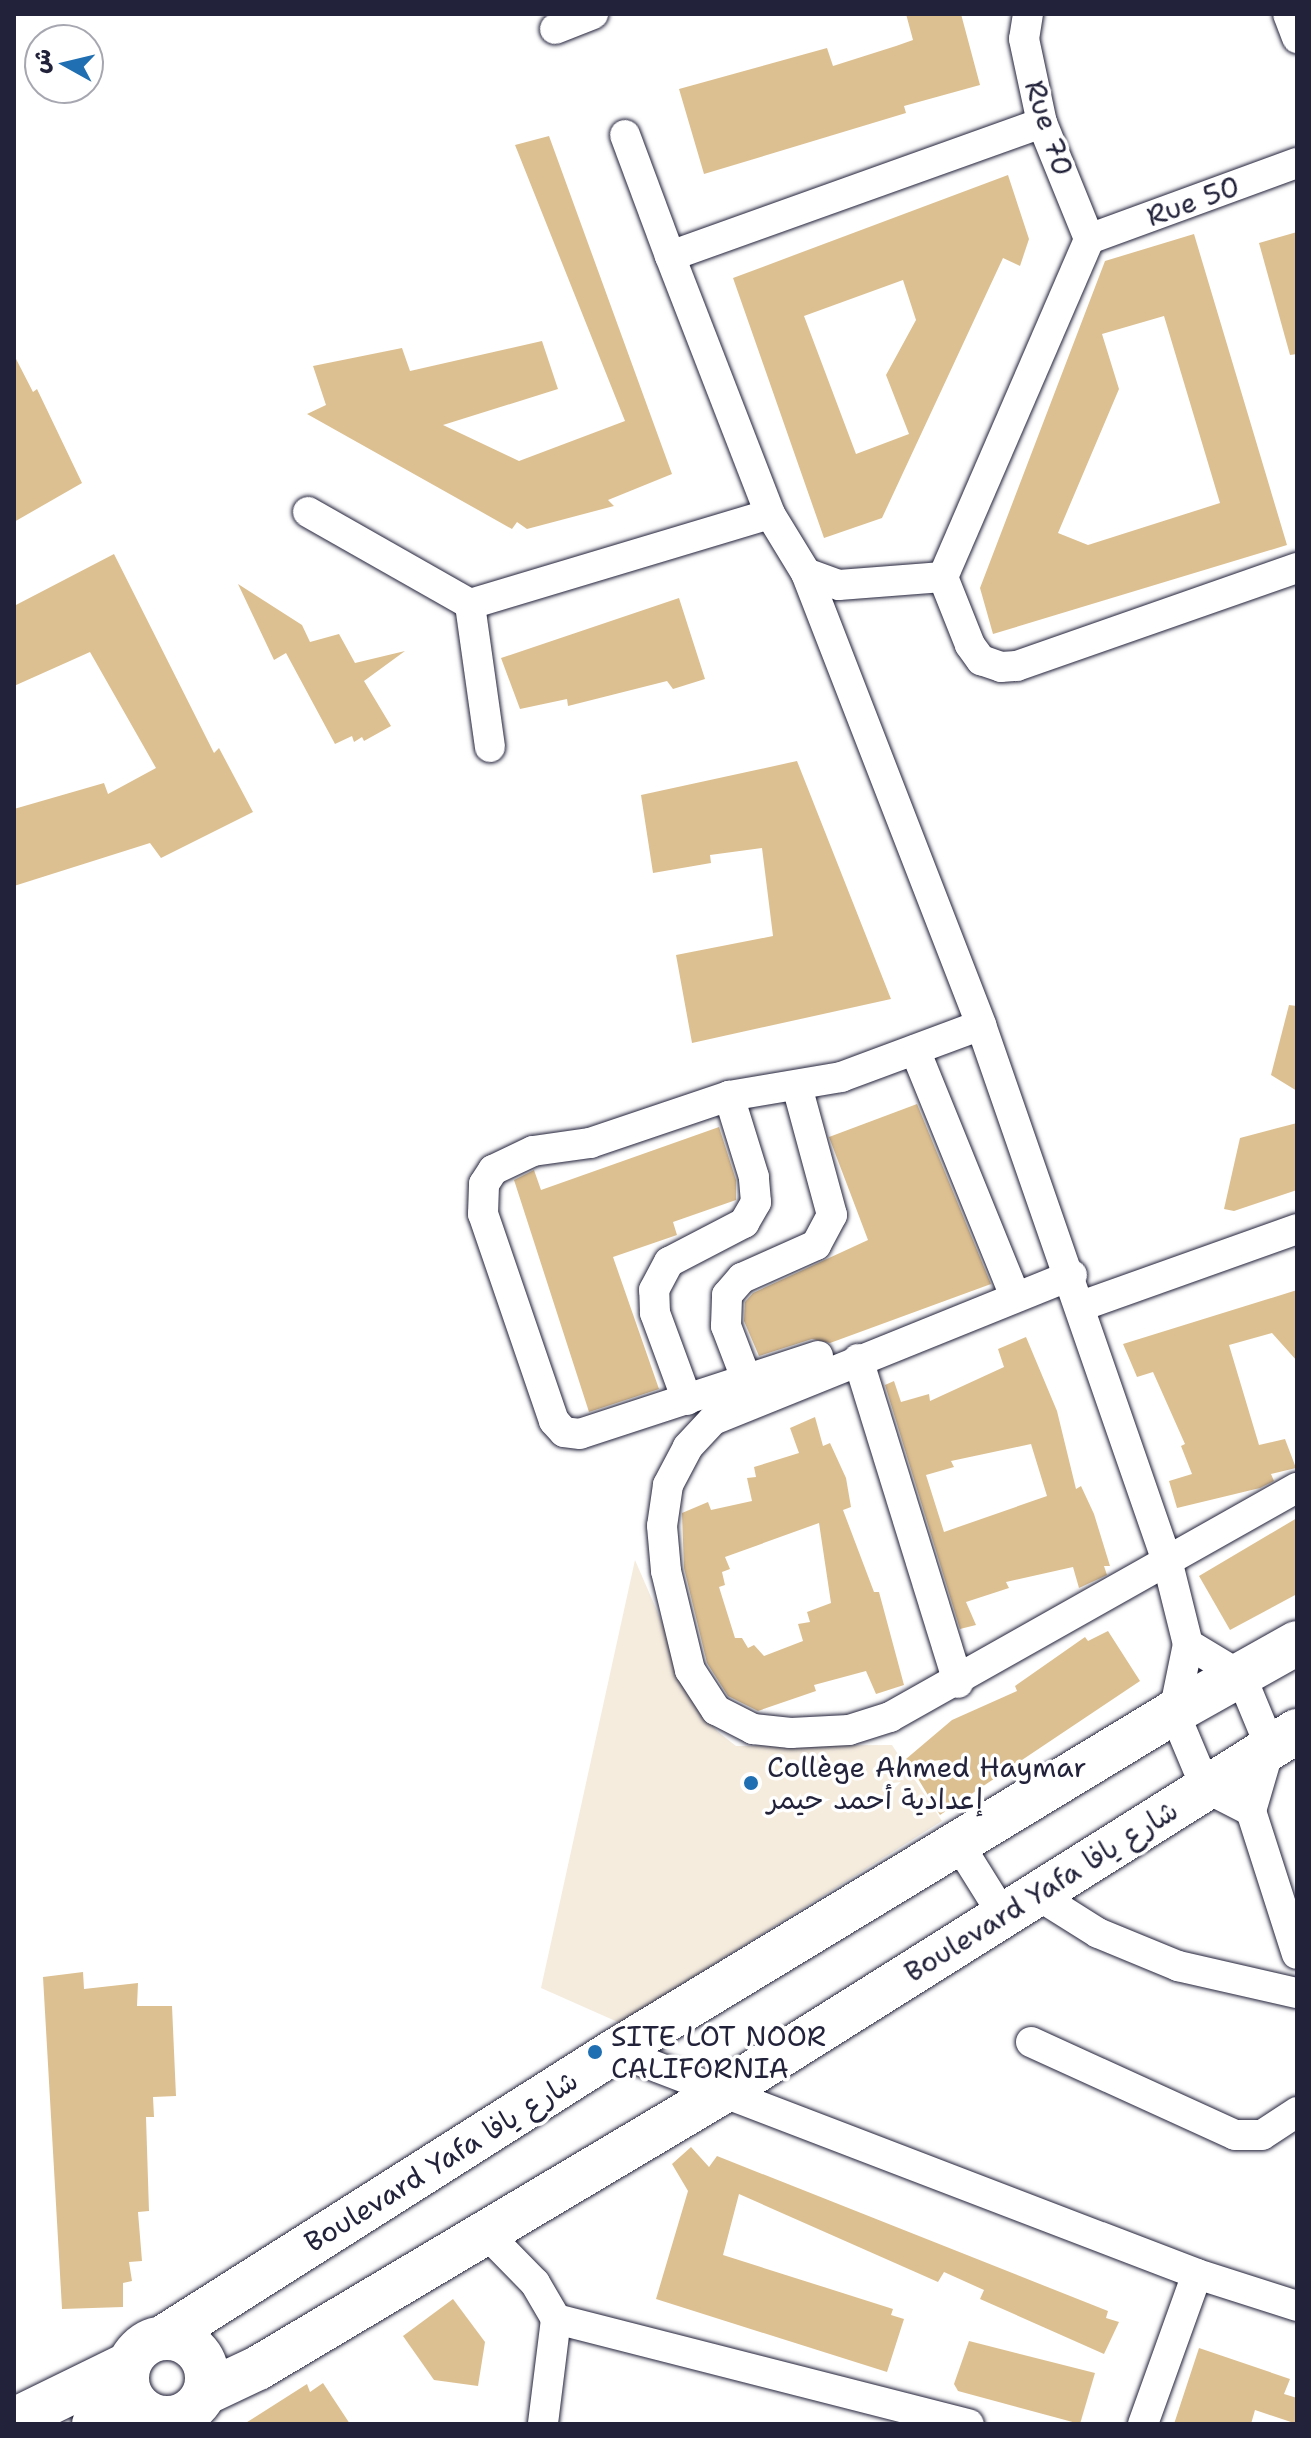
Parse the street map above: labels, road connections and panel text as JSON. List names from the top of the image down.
{
  "streets": {
    "street": ["Rue 70", "Rue 50", "Boulevard Yafa شارع يافا"]
  },
  "crossings": [
    ["Rue 70", "Rue 50"]
  ],
  "places": ["Collège Ahmed Haymar إعدادية أحمد حيمر", "SITE LOT NOOR CALIFORNIA"],
  "north": "left"
}
